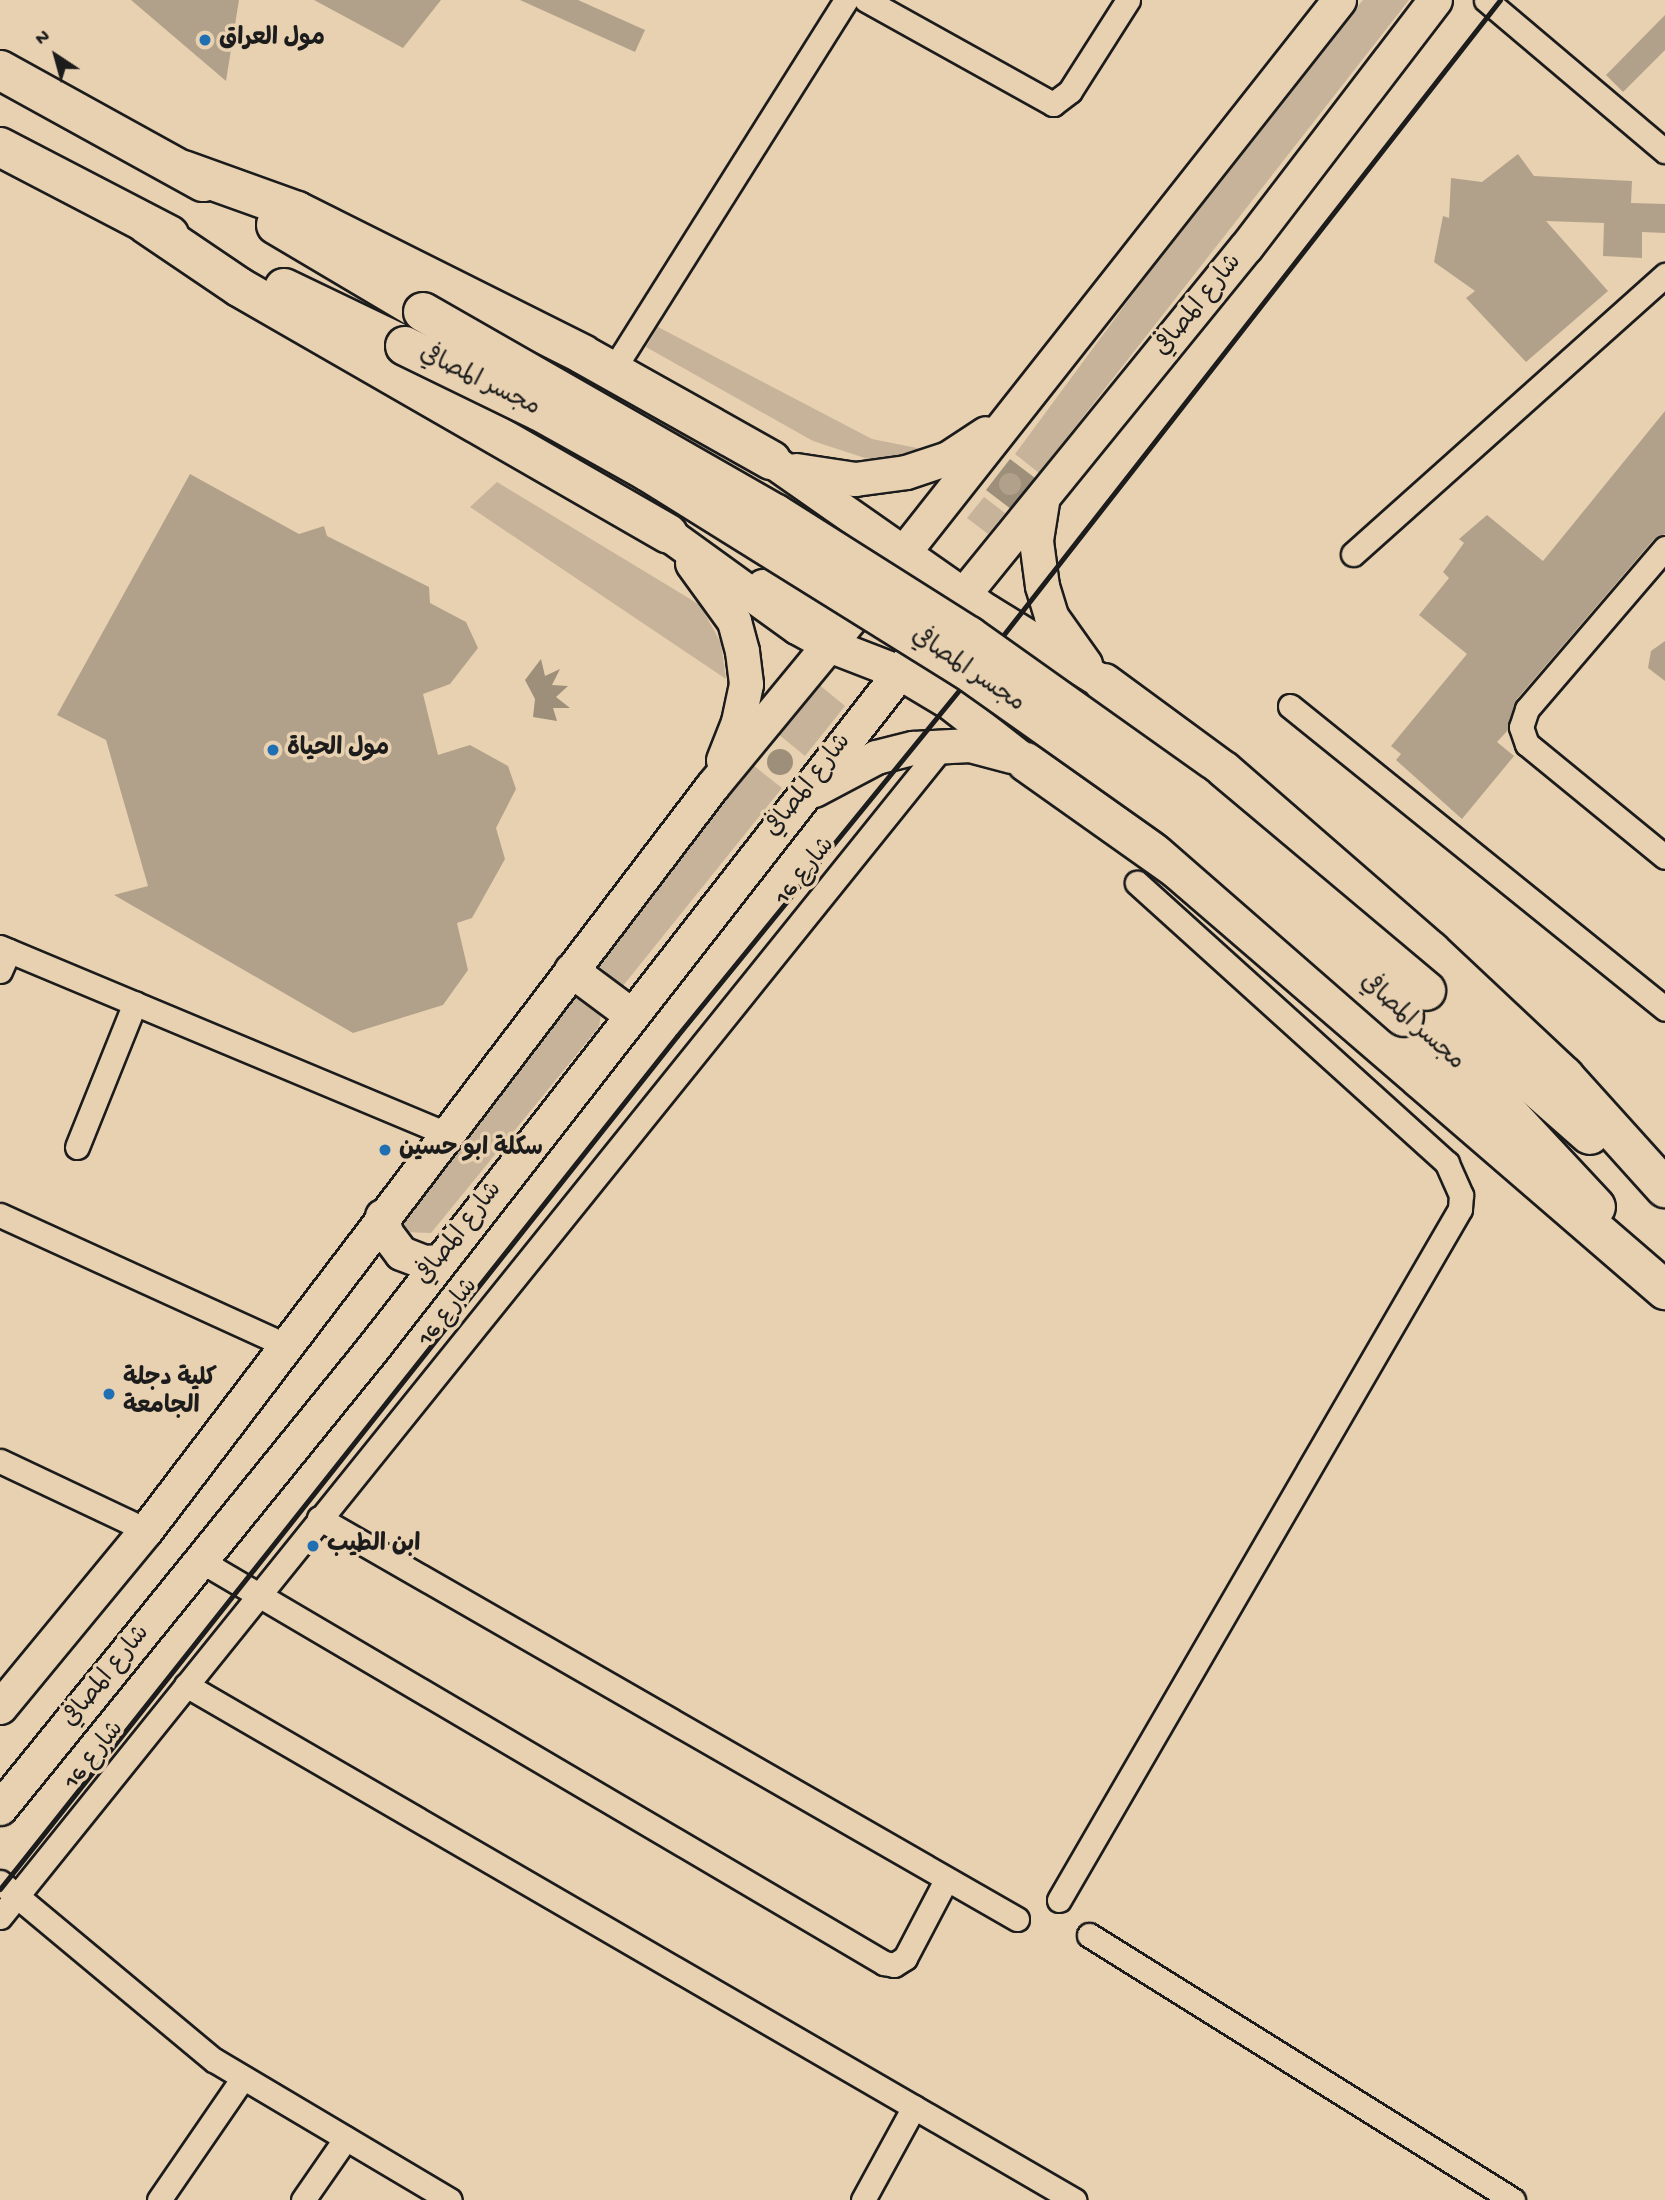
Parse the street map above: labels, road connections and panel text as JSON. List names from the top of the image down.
{
  "streets": {
    "highway": ["مجسر المصافي"],
    "main road": ["شارع المصافي"],
    "street": ["شارع 16"]
  },
  "places": [
    "مول العراق",
    "مول الحياة",
    "سكلة ابو حسين",
    "كلية دجلة الجامعة",
    "ابن الطيب"
  ],
  "north": "top left"
}
